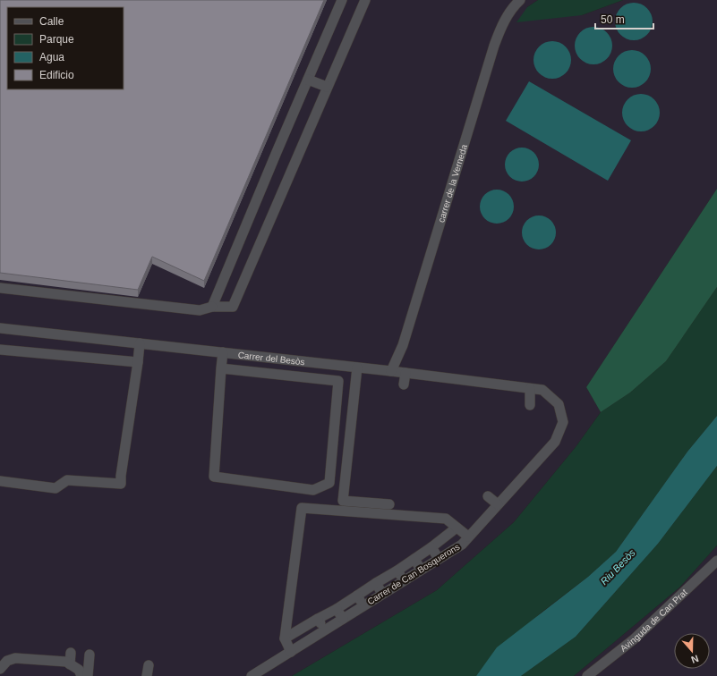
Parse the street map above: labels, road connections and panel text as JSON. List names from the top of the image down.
{
  "streets": {
    "street": [
      "carrer de la Verneda",
      "Carrer del Besòs",
      "Carrer de Can Bosquerons",
      "Avinguda de Can Prat"
    ]
  },
  "crossings": [
    ["carrer de la Verneda", "Carrer del Besòs"],
    ["Carrer del Besòs", "Carrer de Can Bosquerons"]
  ],
  "water": ["Riu Besòs"],
  "legend": [
    "Calle",
    "Parque",
    "Agua",
    "Edificio"
  ],
  "scale_bar": "50 m",
  "north": "bottom"
}
